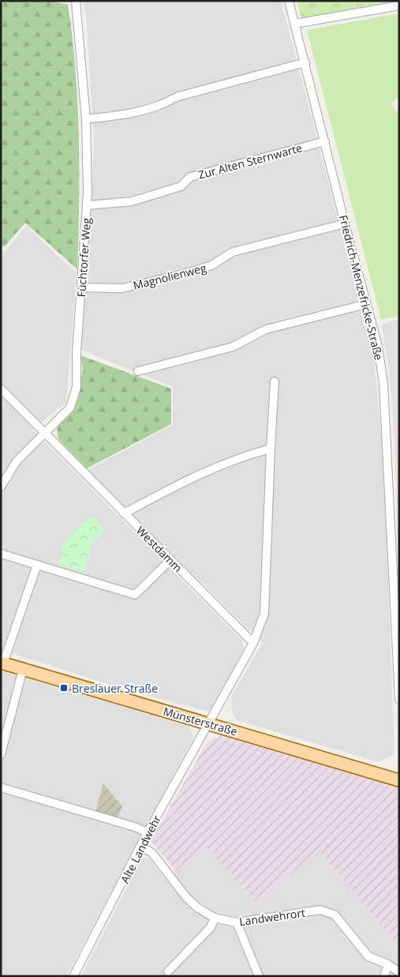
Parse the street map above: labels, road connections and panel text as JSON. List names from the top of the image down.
{
  "streets": {
    "main road": ["Münsterstraße"],
    "street": [
      "Zur Alten Sternwarte",
      "Füchtorfer Weg",
      "Magnolienweg",
      "Friedrich-Menzefricke-Straße",
      "Westdamm",
      "Alte Landwehr",
      "Landwehrort"
    ]
  },
  "crossings": [
    ["Zur Alten Sternwarte", "Füchtorfer Weg"],
    ["Zur Alten Sternwarte", "Friedrich-Menzefricke-Straße"],
    ["Füchtorfer Weg", "Magnolienweg"],
    ["Füchtorfer Weg", "Westdamm"],
    ["Magnolienweg", "Friedrich-Menzefricke-Straße"],
    ["Münsterstraße", "Alte Landwehr"],
    ["Alte Landwehr", "Landwehrort"]
  ],
  "places": {
    "transit": ["Breslauer Straße"]
  }
}
